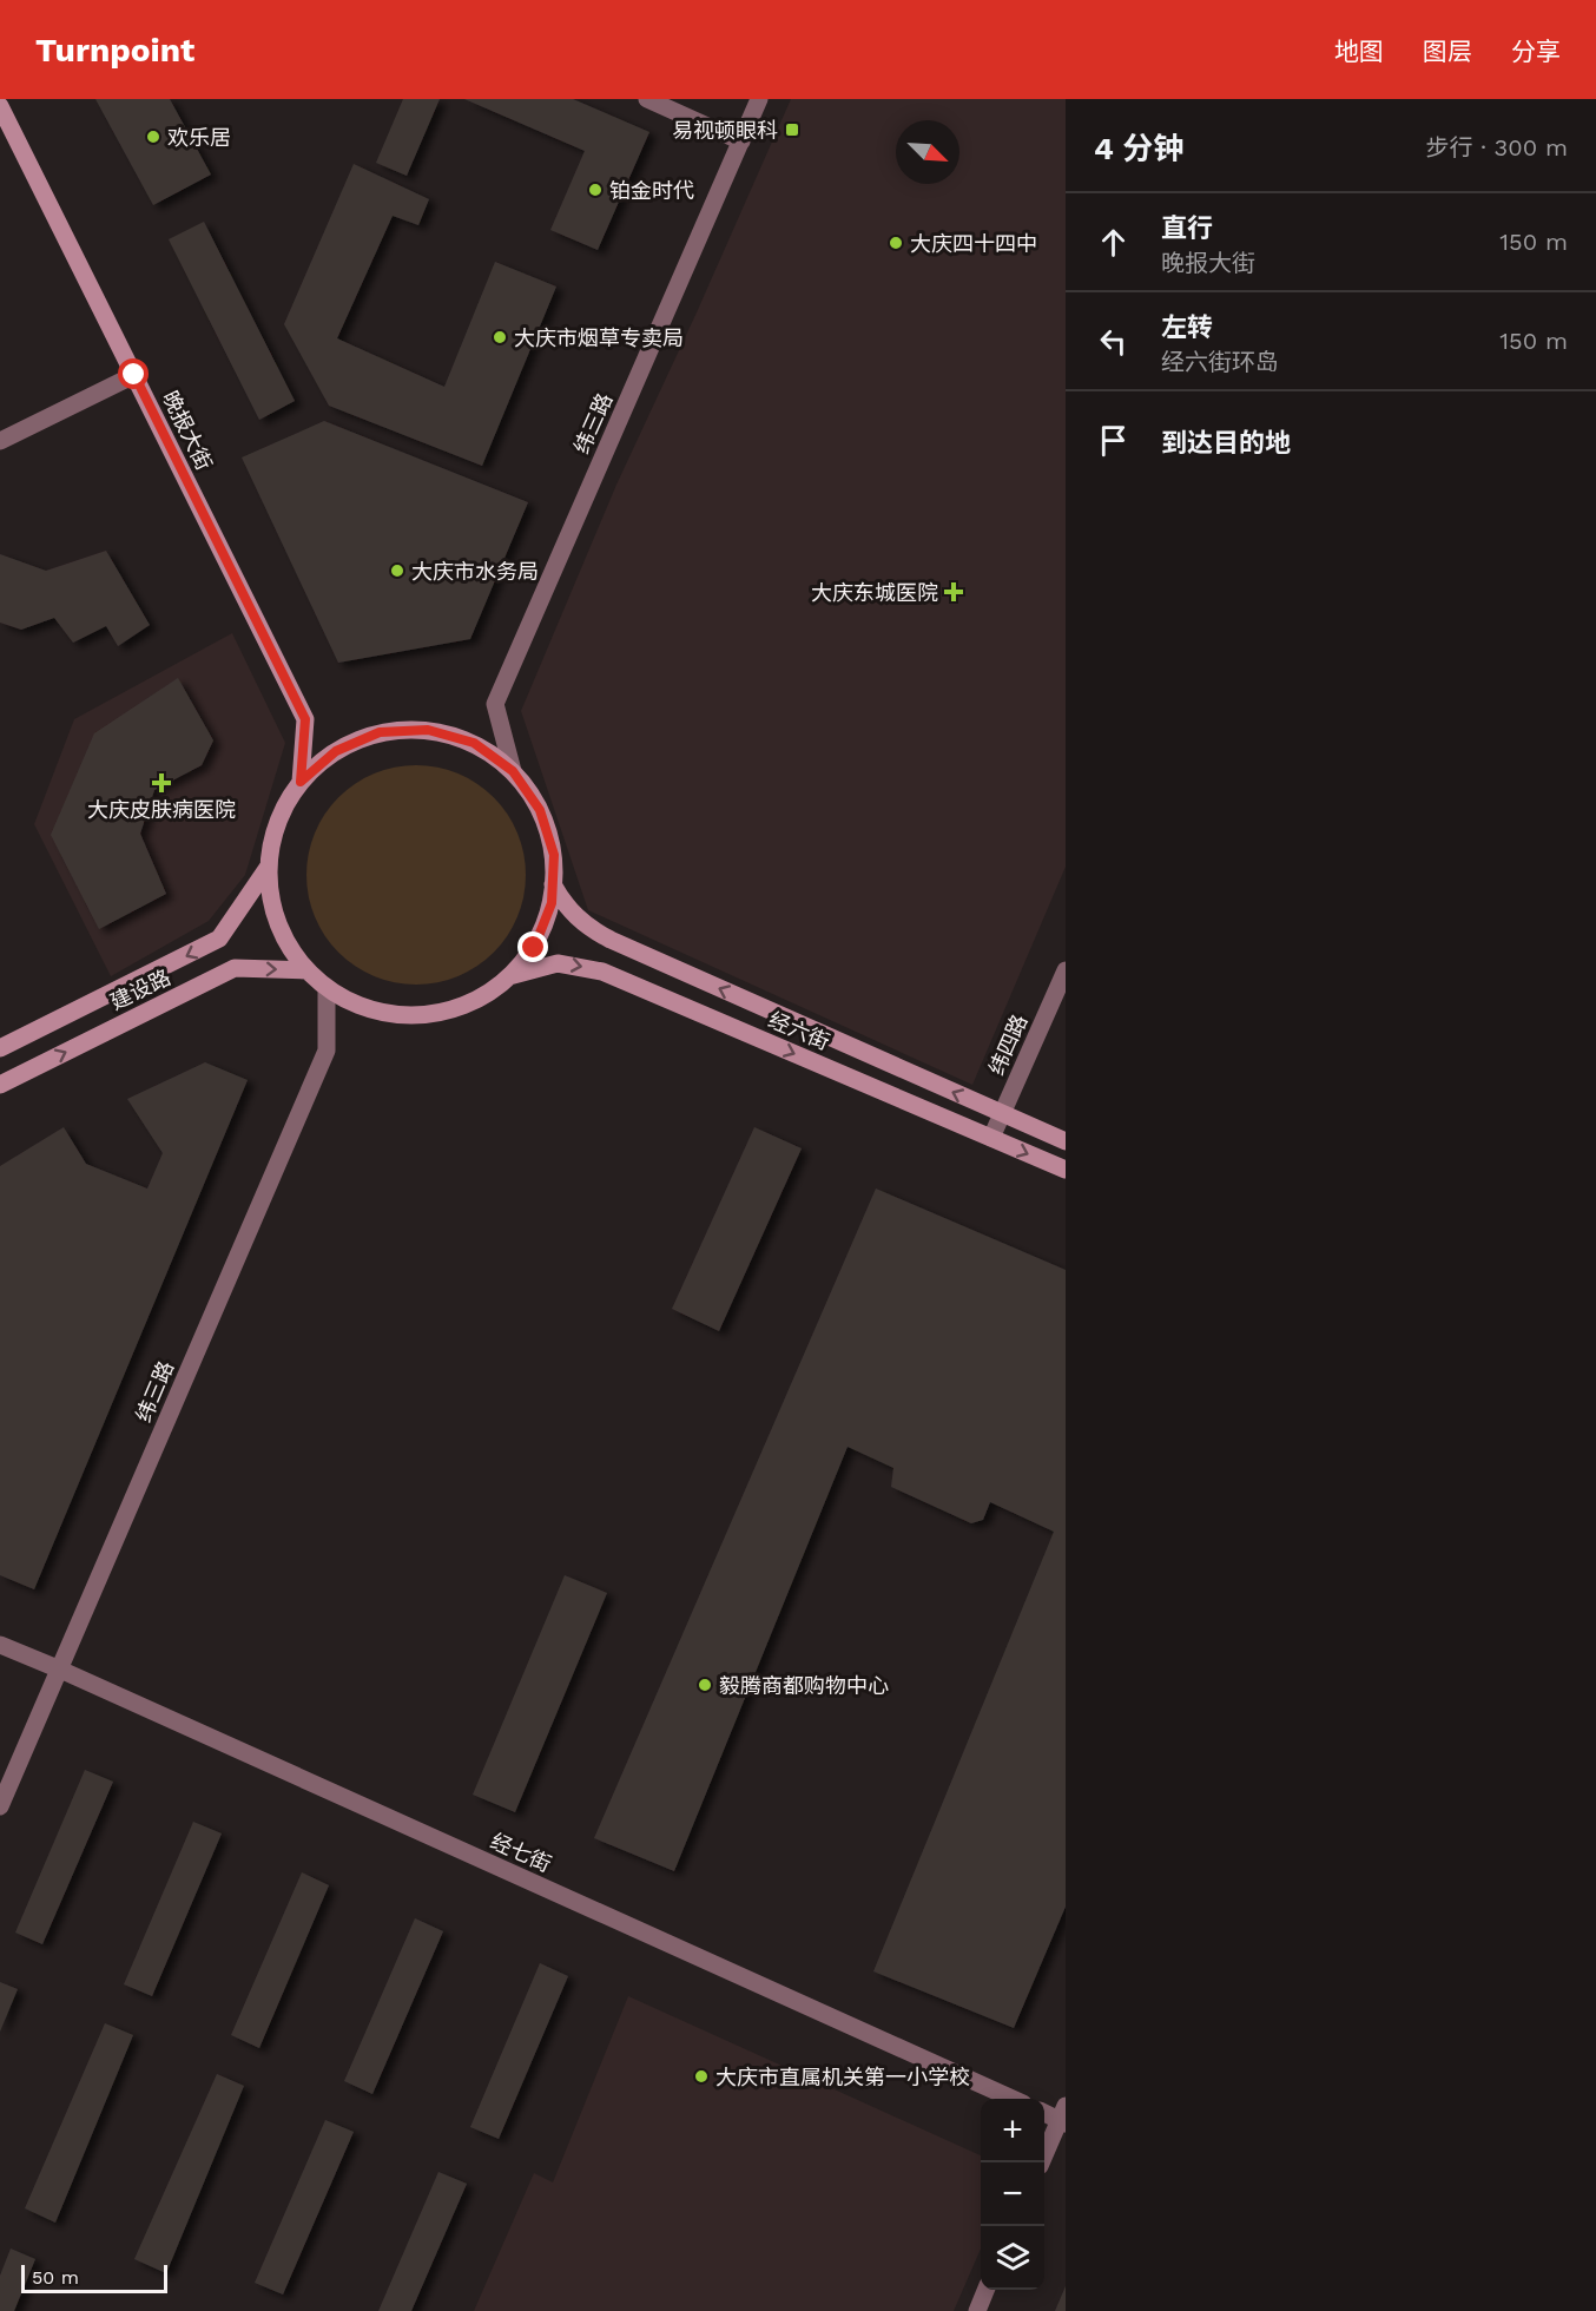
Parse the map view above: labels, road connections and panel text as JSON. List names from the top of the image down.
{
  "streets": {
    "main road": ["晚报大街", "建设路", "经六街"],
    "street": ["纬三路", "纬四路", "经七街"]
  },
  "crossings": [
    ["纬三路", "经七街"],
    ["经六街", "纬四路"]
  ],
  "places": {
    "transit": ["易视顿眼科"],
    "other": [
      "欢乐居",
      "铂金时代",
      "大庆四十四中",
      "大庆市烟草专卖局",
      "大庆市水务局",
      "毅腾商都购物中心",
      "大庆市直属机关第一小学校"
    ],
    "health": ["大庆东城医院", "大庆皮肤病医院"]
  },
  "scale_bar": "50 m",
  "north": "bottom right",
  "page": {
    "header": "Turnpoint",
    "nav": ["地图", "图层", "分享"],
    "heading": ["4 分钟", "步行 · 300 m"],
    "list": [
      ["直行", "晚报大街", "150 m"],
      ["左转", "经六街环岛", "150 m"],
      "到达目的地"
    ],
    "map_buttons": ["+", "−"],
    "scale": "50 m"
  }
}
